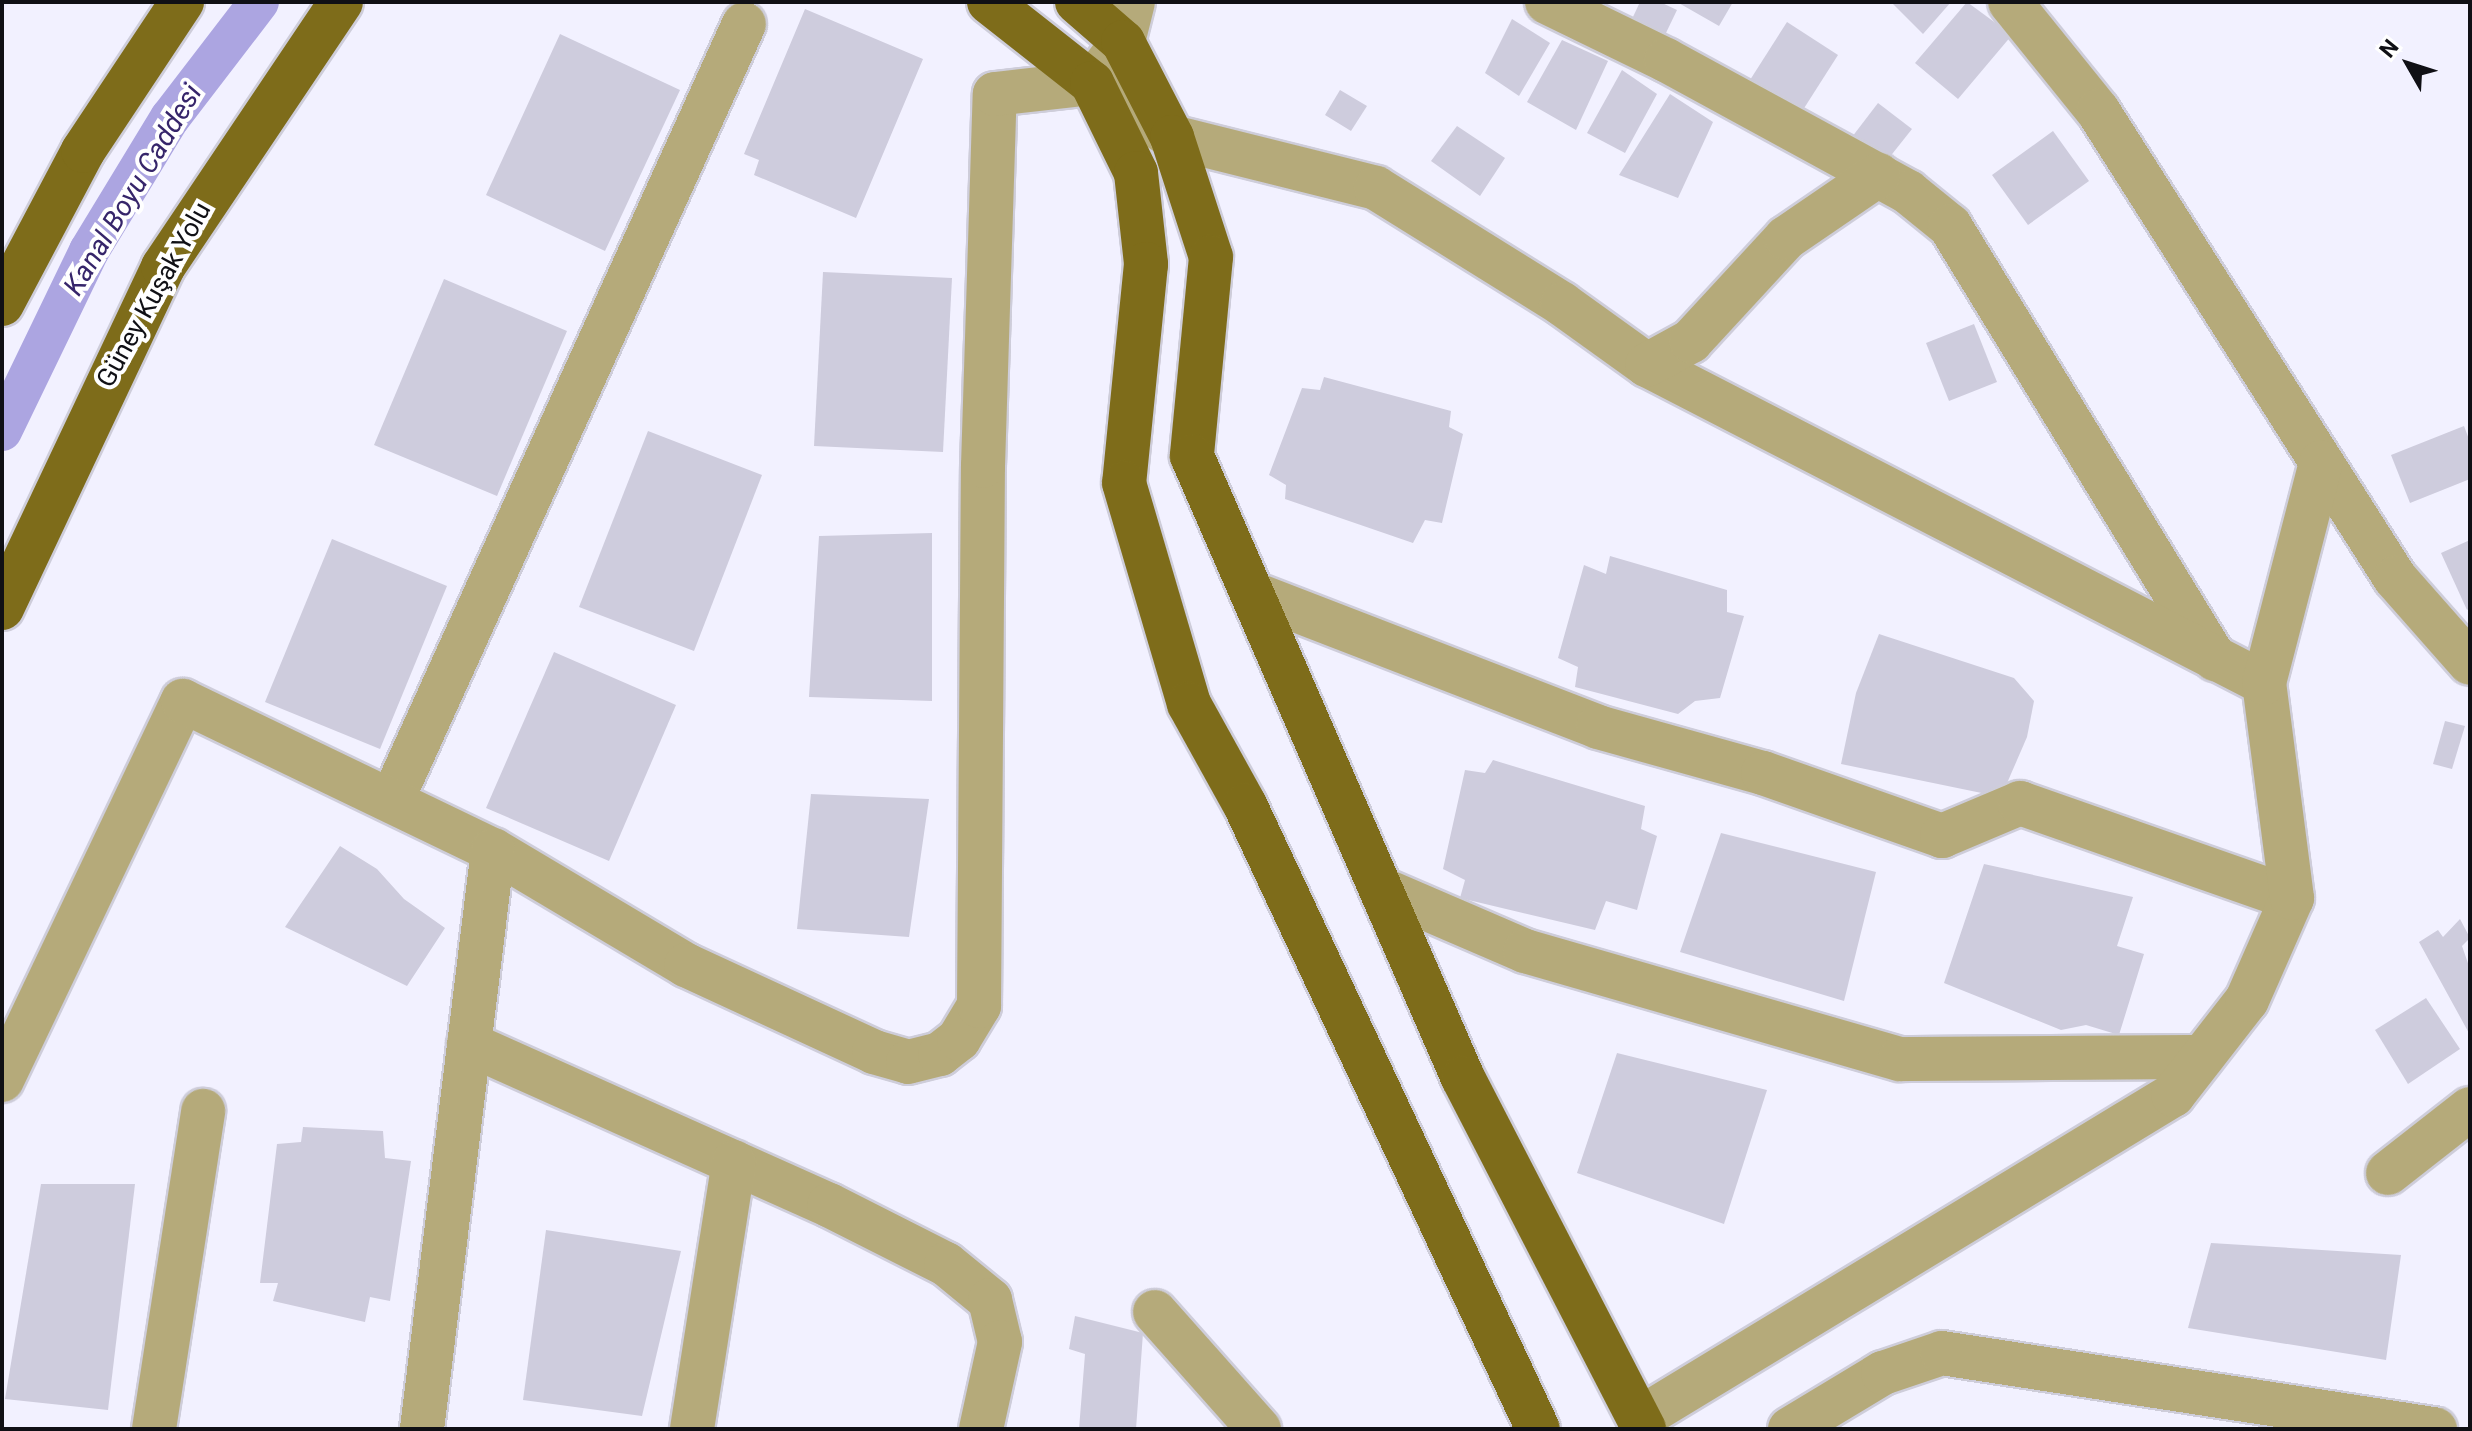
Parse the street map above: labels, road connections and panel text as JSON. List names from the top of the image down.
{
  "streets": {
    "main road": ["Güney Kuşak Yolu"]
  },
  "water": ["Kanal Boyu Caddesi"],
  "north": "top left"
}
